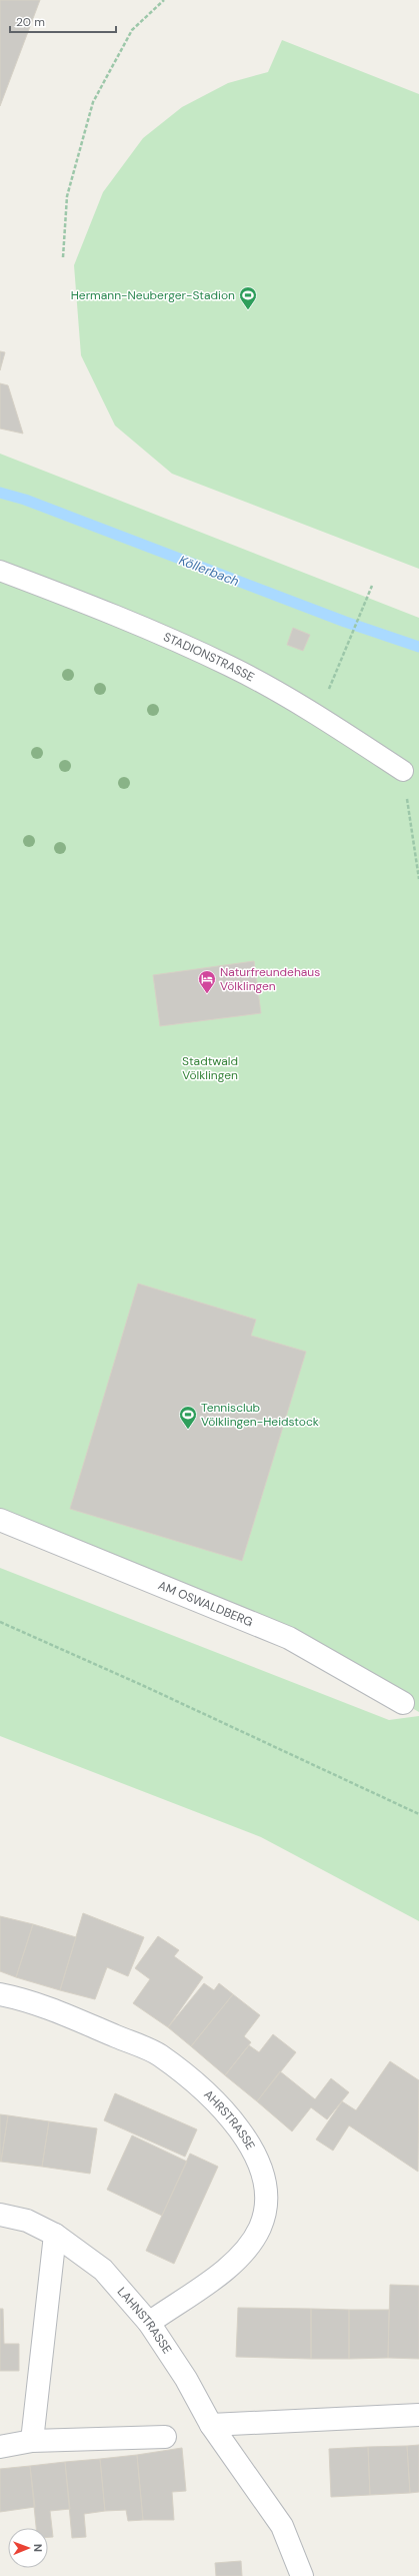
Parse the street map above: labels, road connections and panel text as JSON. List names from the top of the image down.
{
  "streets": {
    "street": ["AM OSWALDBERG", "AHRSTRASSE", "LAHNSTRASSE"],
    "lane": ["STADIONSTRASSE"]
  },
  "crossings": [
    ["AHRSTRASSE", "LAHNSTRASSE"]
  ],
  "water": ["Köllerbach"],
  "parks": ["Stadtwald Völklingen"],
  "places": {
    "sports": ["Hermann-Neuberger-Stadion", "Tennisclub Völklingen-Heidstock"],
    "hotel": ["Naturfreundehaus Völklingen"]
  },
  "scale_bar": "20 m",
  "north": "right"
}
